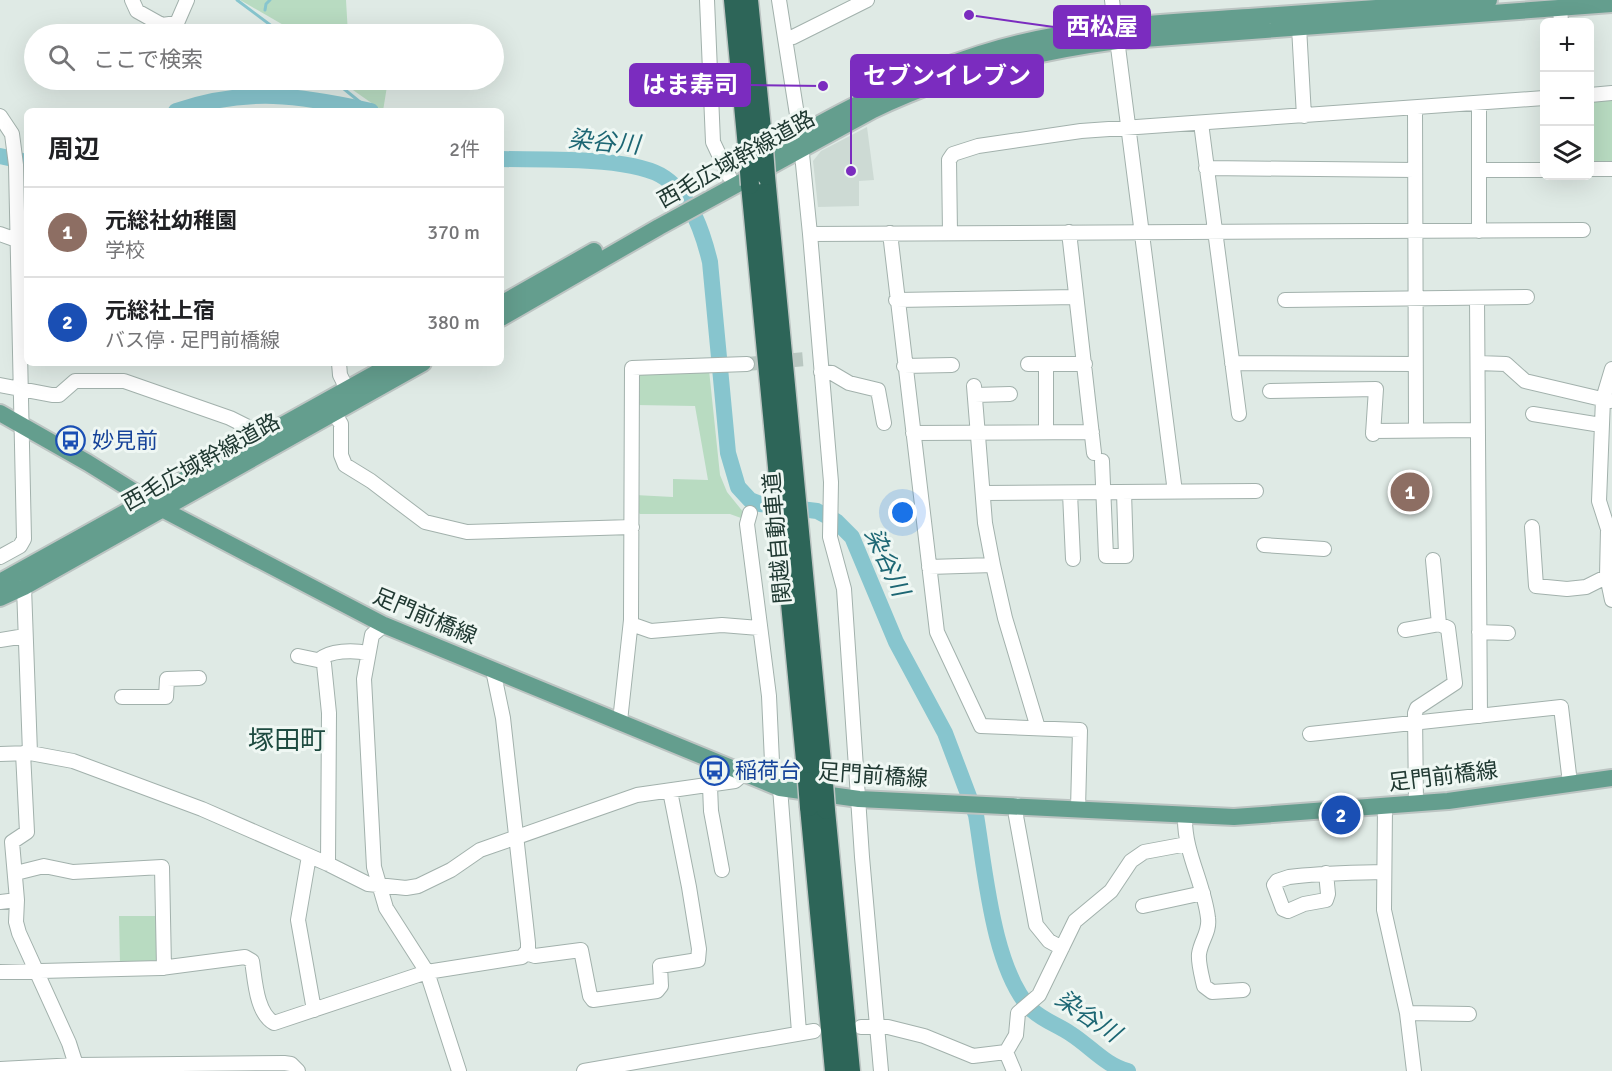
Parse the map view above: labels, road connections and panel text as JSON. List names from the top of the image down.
{
  "streets": {
    "highway": ["関越自動車道"],
    "main road": ["西毛広域幹線道路", "足門前橋線"]
  },
  "crossings": [
    ["西毛広域幹線道路", "足門前橋線"]
  ],
  "districts": ["塚田町"],
  "water": ["染谷川"],
  "places": {
    "other": ["西松屋", "はま寿司", "セブンイレブン"],
    "bus stop": ["妙見前", "稲荷台"]
  },
  "page": {
    "map_buttons": ["+", "−"],
    "search": "ここで検索",
    "heading": ["周辺", "2件"],
    "list": [
      {
        "mark": "1",
        "name": "元総社幼稚園",
        "note": "学校",
        "value": "370 m"
      },
      {
        "mark": "2",
        "name": "元総社上宿",
        "note": "バス停 · 足門前橋線",
        "value": "380 m"
      }
    ],
    "pins": ["1", "2"]
  }
}
